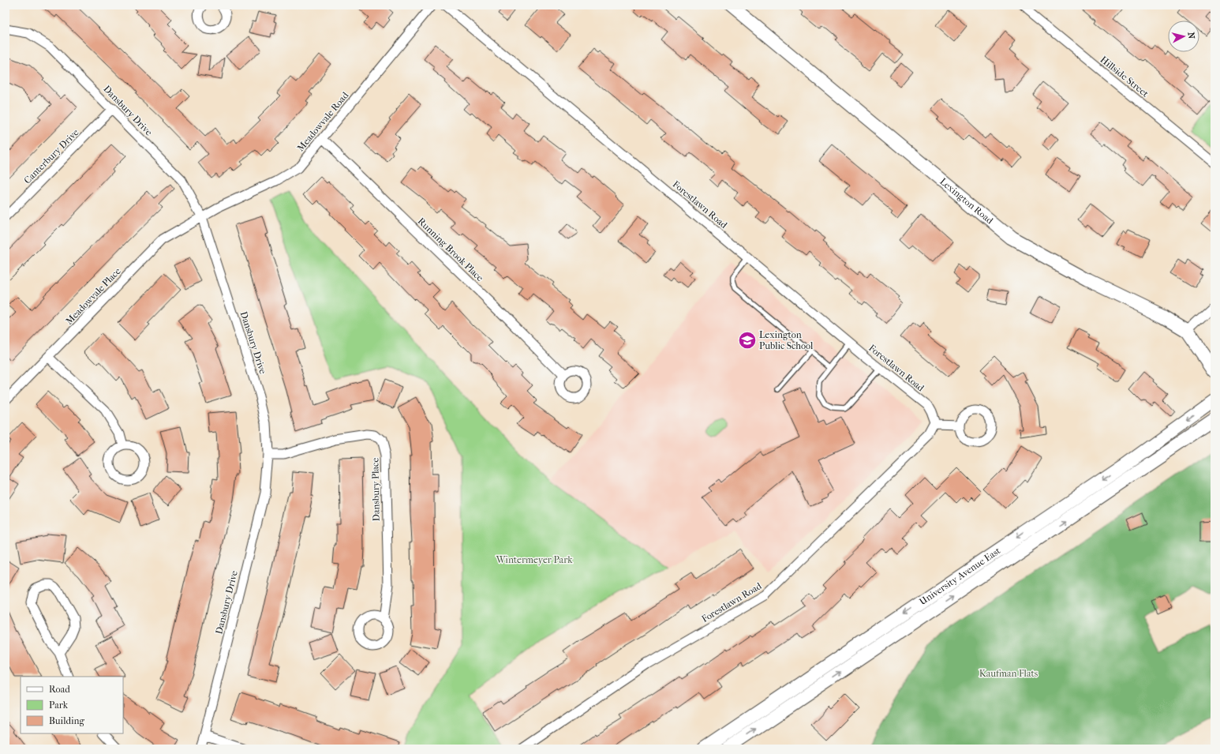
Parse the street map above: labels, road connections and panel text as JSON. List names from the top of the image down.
{
  "streets": {
    "main road": ["Lexington Road", "University Avenue East"],
    "street": [
      "Hillside Street",
      "Dansbury Drive",
      "Meadowvale Road",
      "Canterbury Drive",
      "Forestlawn Road",
      "Running Brook Place",
      "Meadowvale Place",
      "Dansbury Place"
    ]
  },
  "crossings": [
    ["Dansbury Drive", "Meadowvale Road"],
    ["Dansbury Drive", "Canterbury Drive"],
    ["Dansbury Drive", "Meadowvale Place"],
    ["Dansbury Drive", "Dansbury Place"],
    ["Meadowvale Road", "Running Brook Place"],
    ["Meadowvale Road", "Meadowvale Place"]
  ],
  "parks": ["Wintermeyer Park", "Kaufman Flats"],
  "places": {
    "school or university": ["Lexington Public School"]
  },
  "legend": ["Road", "Park", "Building"],
  "north": "right"
}
